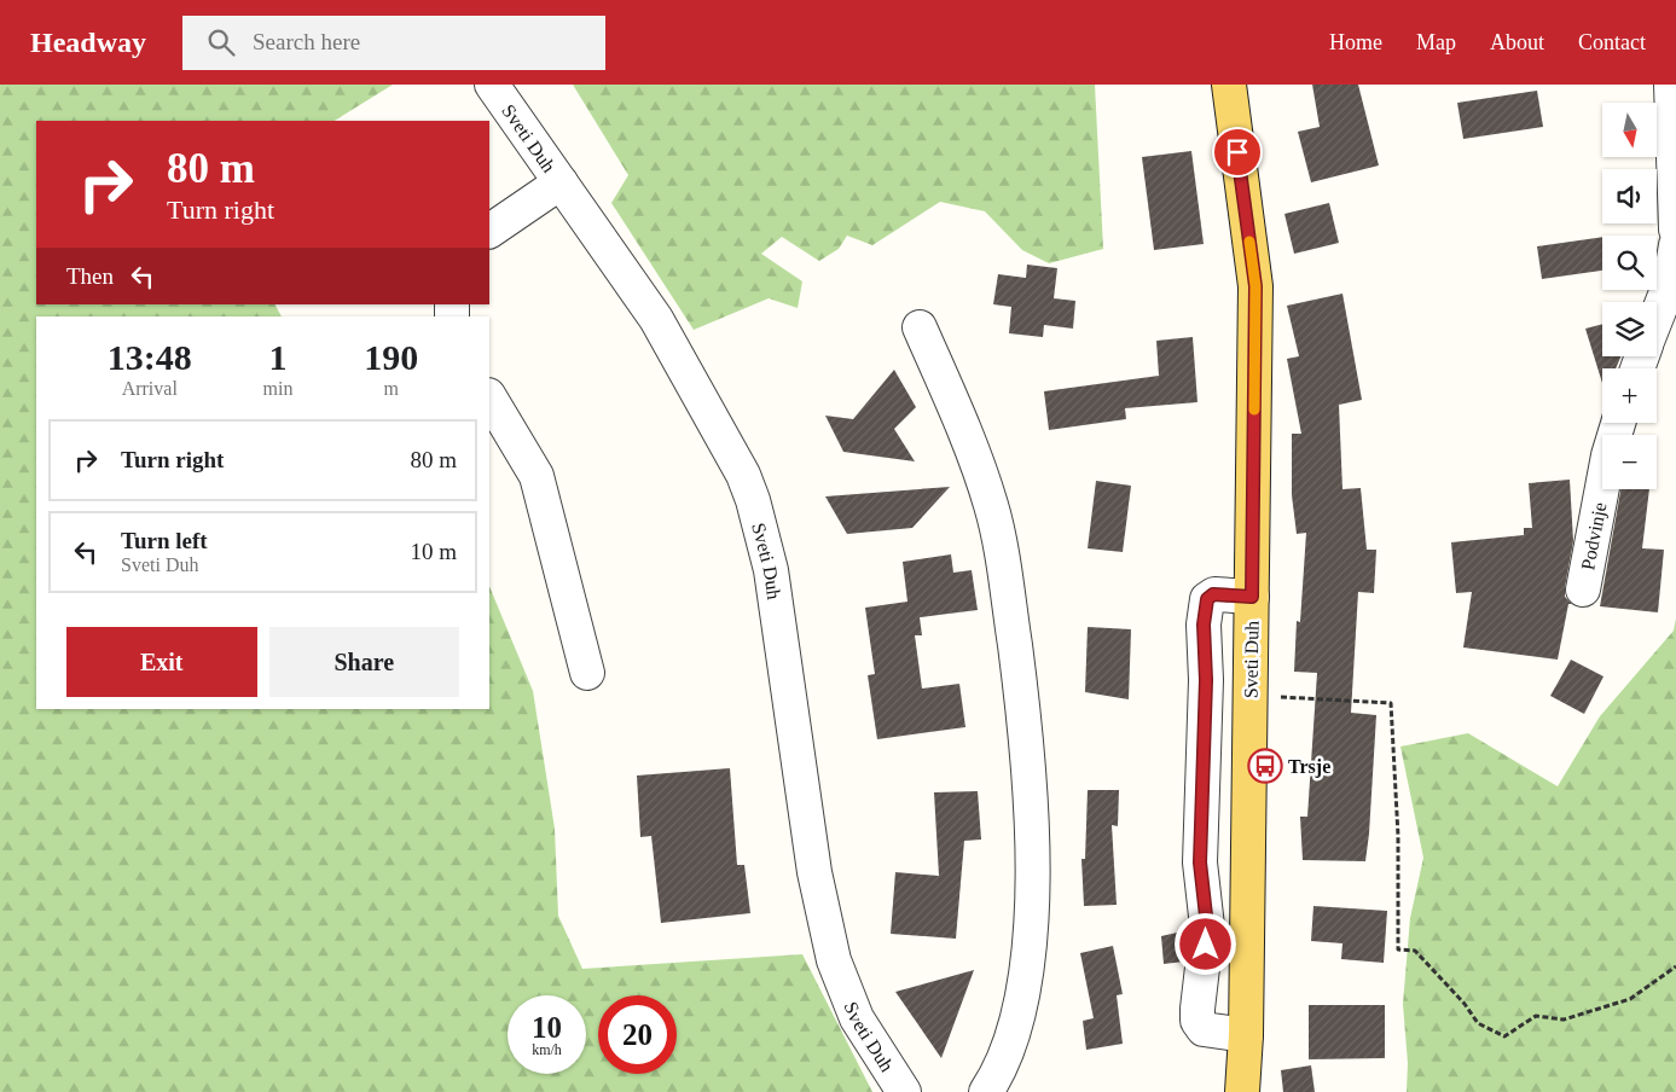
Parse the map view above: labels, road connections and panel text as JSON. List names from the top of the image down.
{
  "streets": {
    "main road": ["Sveti Duh"],
    "street": ["Podvinje"]
  },
  "places": {
    "bus stop": ["Trsje"]
  },
  "north": "bottom",
  "page": {
    "header": "Headway",
    "search": "Search here",
    "nav": [
      "Home",
      "Map",
      "About",
      "Contact"
    ],
    "map_buttons": ["+", "−"],
    "turn": ["80 m", "Turn right"],
    "then": "Then",
    "eta": [
      "13:48",
      "Arrival",
      "1",
      "min",
      "190",
      "m"
    ],
    "list": [
      {
        "name": "Turn right",
        "value": "80 m"
      },
      {
        "name": "Turn left",
        "note": "Sveti Duh",
        "value": "10 m"
      }
    ],
    "buttons": ["Exit", "Share"],
    "speed": "10 km/h",
    "limit": "20"
  }
}
